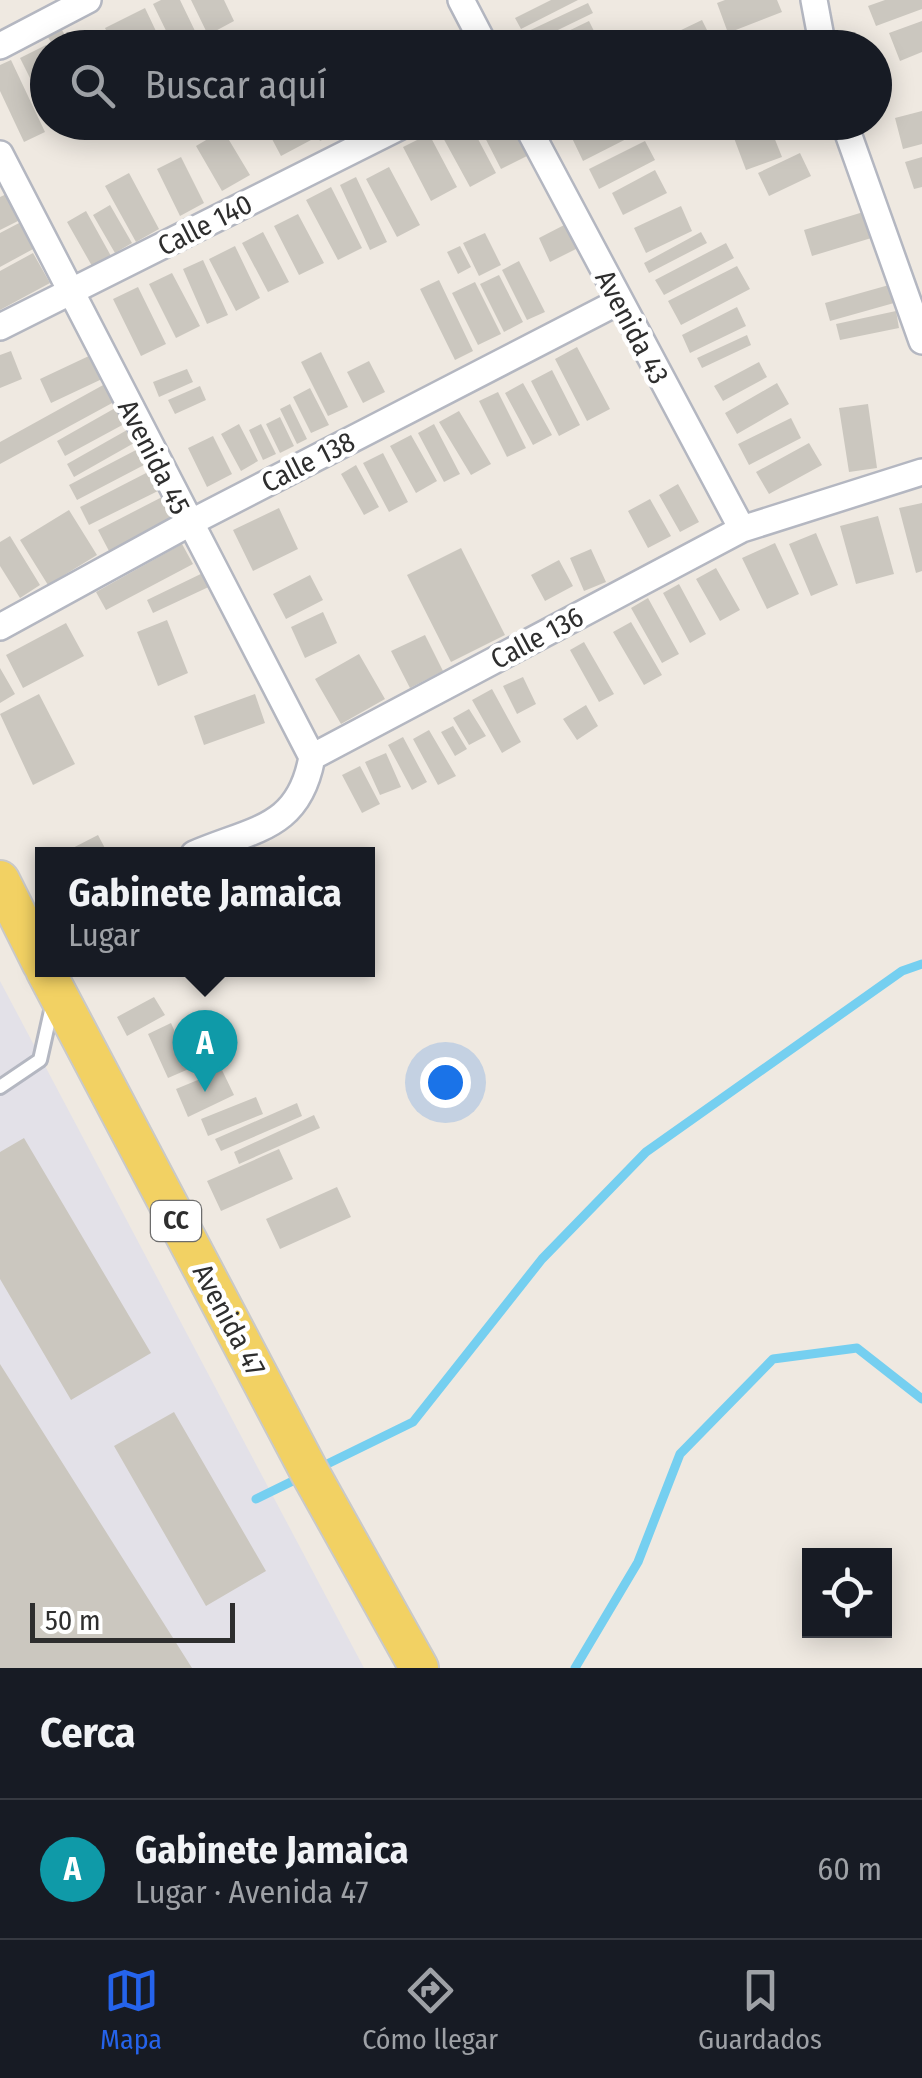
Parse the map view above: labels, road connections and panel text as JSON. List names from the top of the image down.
{
  "streets": {
    "main road": ["CC", "Avenida 47"],
    "street": [
      "Calle 140",
      "Avenida 43",
      "Avenida 45",
      "Calle 138",
      "Calle 136"
    ]
  },
  "crossings": [
    ["Calle 140", "Avenida 45"],
    ["Avenida 43", "Calle 138"],
    ["Avenida 43", "Calle 136"],
    ["Avenida 45", "Calle 138"],
    ["Avenida 45", "Calle 136"]
  ],
  "scale_bar": "50 m",
  "page": {
    "search": "Buscar aquí",
    "popup": ["Gabinete Jamaica", "Lugar"],
    "pins": "A",
    "scale": "50 m",
    "heading": "Cerca",
    "list": [
      {
        "mark": "A",
        "name": "Gabinete Jamaica",
        "note": "Lugar · Avenida 47",
        "value": "60 m"
      }
    ],
    "nav": ["Mapa", "Cómo llegar", "Guardados"]
  }
}
